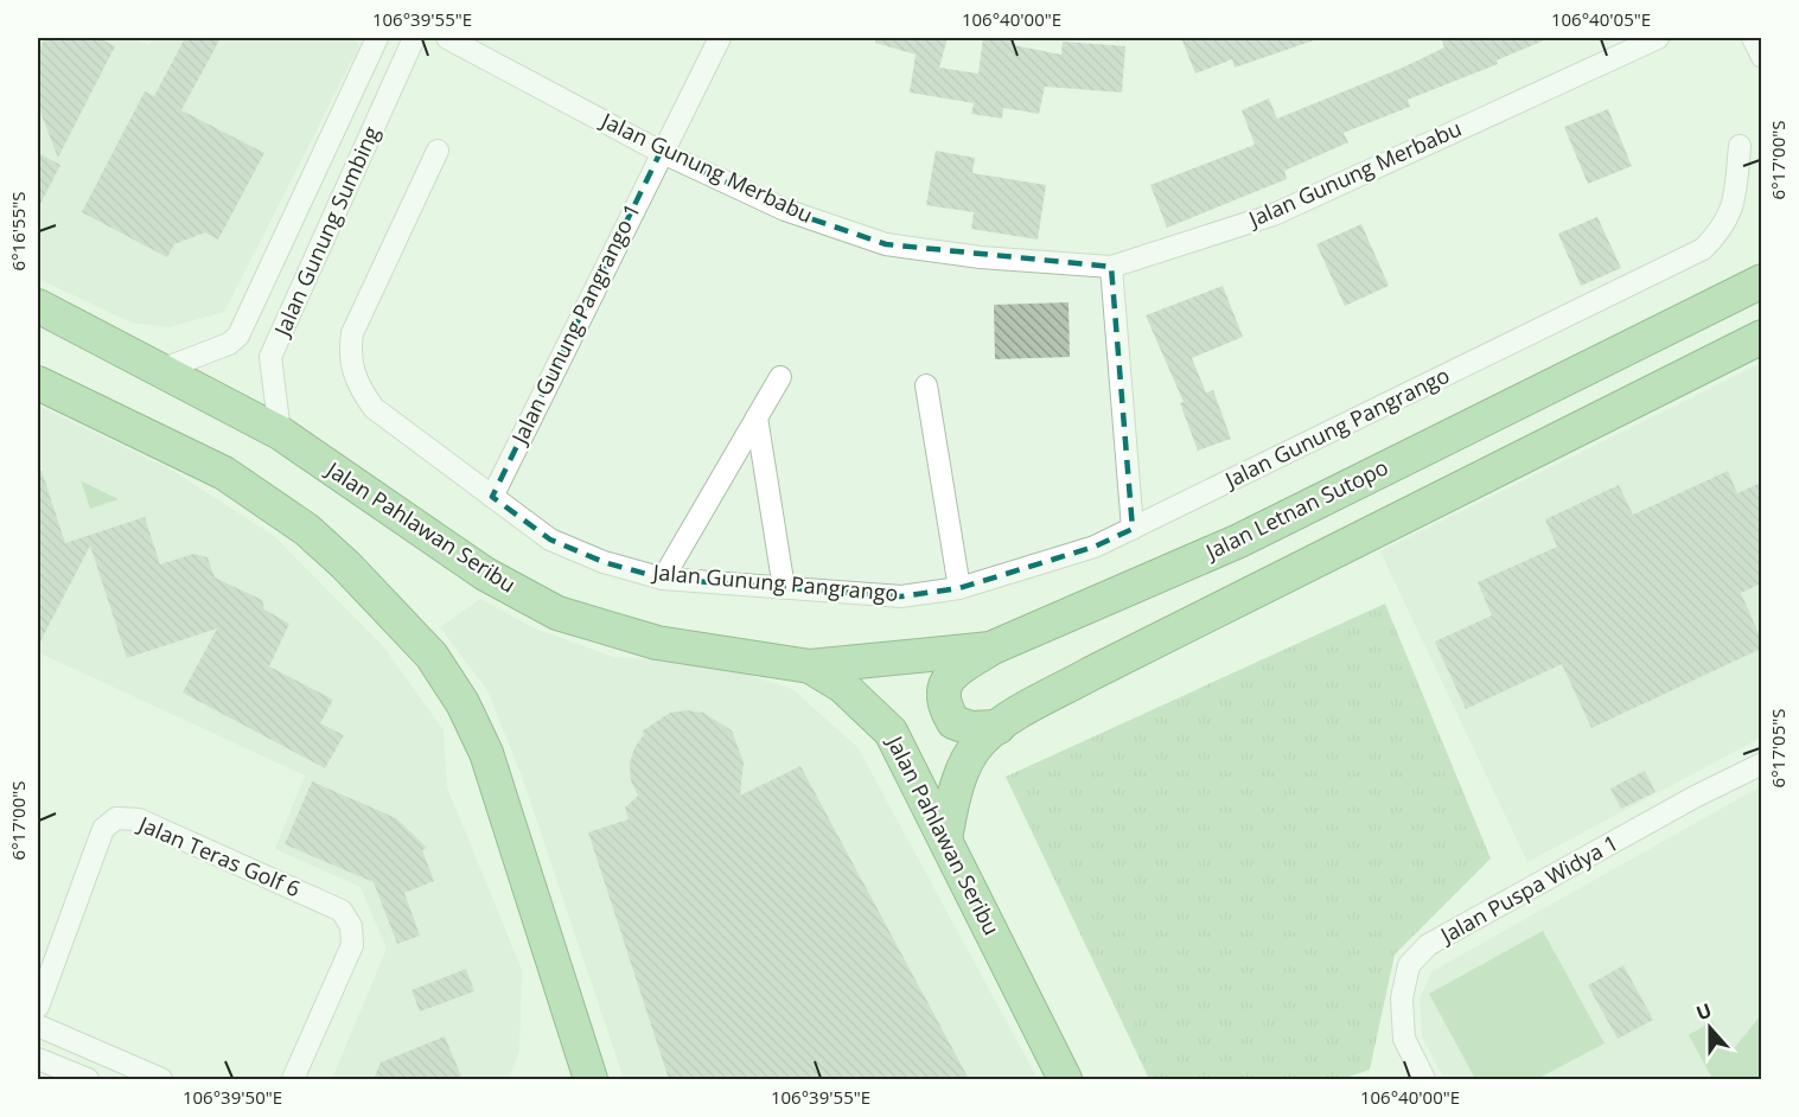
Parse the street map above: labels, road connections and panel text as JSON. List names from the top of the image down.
{
  "streets": {
    "main road": ["Jalan Letnan Sutopo", "Jalan Pahlawan Seribu"],
    "street": [
      "Jalan Gunung Merbabu",
      "Jalan Gunung Sumbing",
      "Jalan Gunung Pangrango 1",
      "Jalan Gunung Pangrango",
      "Jalan Teras Golf 6",
      "Jalan Puspa Widya 1"
    ]
  },
  "crossings": [
    ["Jalan Gunung Merbabu", "Jalan Gunung Pangrango 1"],
    ["Jalan Gunung Sumbing", "Jalan Pahlawan Seribu"],
    ["Jalan Gunung Pangrango 1", "Jalan Gunung Pangrango"],
    ["Jalan Letnan Sutopo", "Jalan Pahlawan Seribu"]
  ],
  "north": "top",
  "coordinates": [
    "106°39'55\"E",
    "106°40'00\"E",
    "106°40'05\"E",
    "6°17'00\"S",
    "6°16'55\"S",
    "6°17'05\"S",
    "106°39'50\"E"
  ]
}
